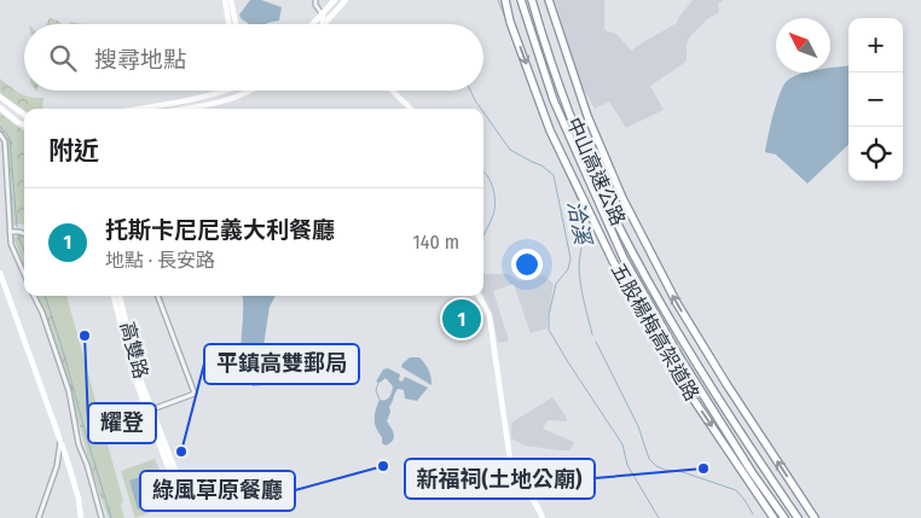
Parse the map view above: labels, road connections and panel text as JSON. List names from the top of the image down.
{
  "streets": {
    "highway": ["中山高速公路", "五股楊梅高架道路"],
    "street": ["高雙路"]
  },
  "water": ["洽溪"],
  "places": [
    "耀登",
    "平鎮高雙郵局",
    "綠風草原餐廳",
    "新福祠(土地公廟)"
  ],
  "north": "top left",
  "page": {
    "map_buttons": ["+", "−"],
    "search": "搜尋地點",
    "heading": "附近",
    "list": [
      {
        "mark": "1",
        "name": "托斯卡尼尼義大利餐廳",
        "note": "地點 · 長安路",
        "value": "140 m"
      }
    ],
    "pins": "1"
  }
}
